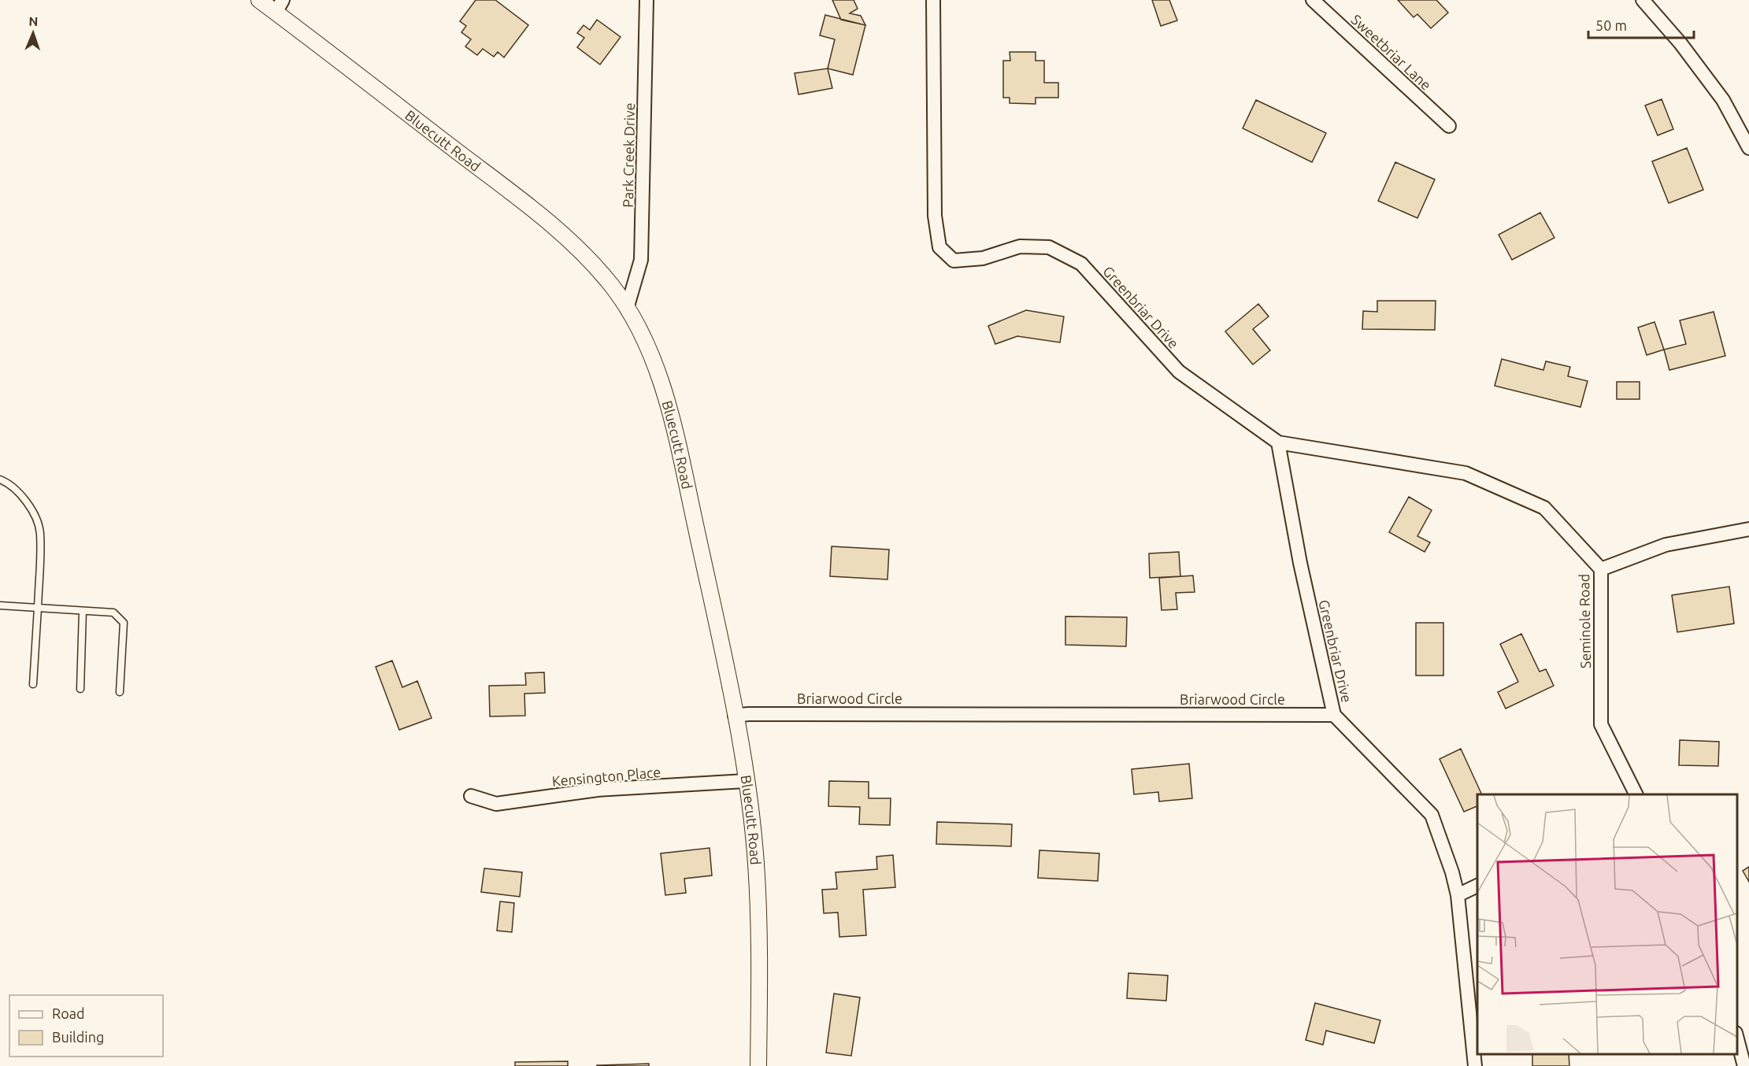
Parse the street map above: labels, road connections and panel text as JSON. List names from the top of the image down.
{
  "streets": {
    "street": [
      "Sweetbriar Lane",
      "Bluecutt Road",
      "Park Creek Drive",
      "Greenbriar Drive",
      "Seminole Road",
      "Briarwood Circle",
      "Kensington Place"
    ]
  },
  "crossings": [
    ["Bluecutt Road", "Park Creek Drive"],
    ["Bluecutt Road", "Briarwood Circle"],
    ["Bluecutt Road", "Kensington Place"],
    ["Greenbriar Drive", "Seminole Road"],
    ["Greenbriar Drive", "Briarwood Circle"]
  ],
  "legend": ["Road", "Building"],
  "scale_bar": "50 m",
  "north": "top"
}
